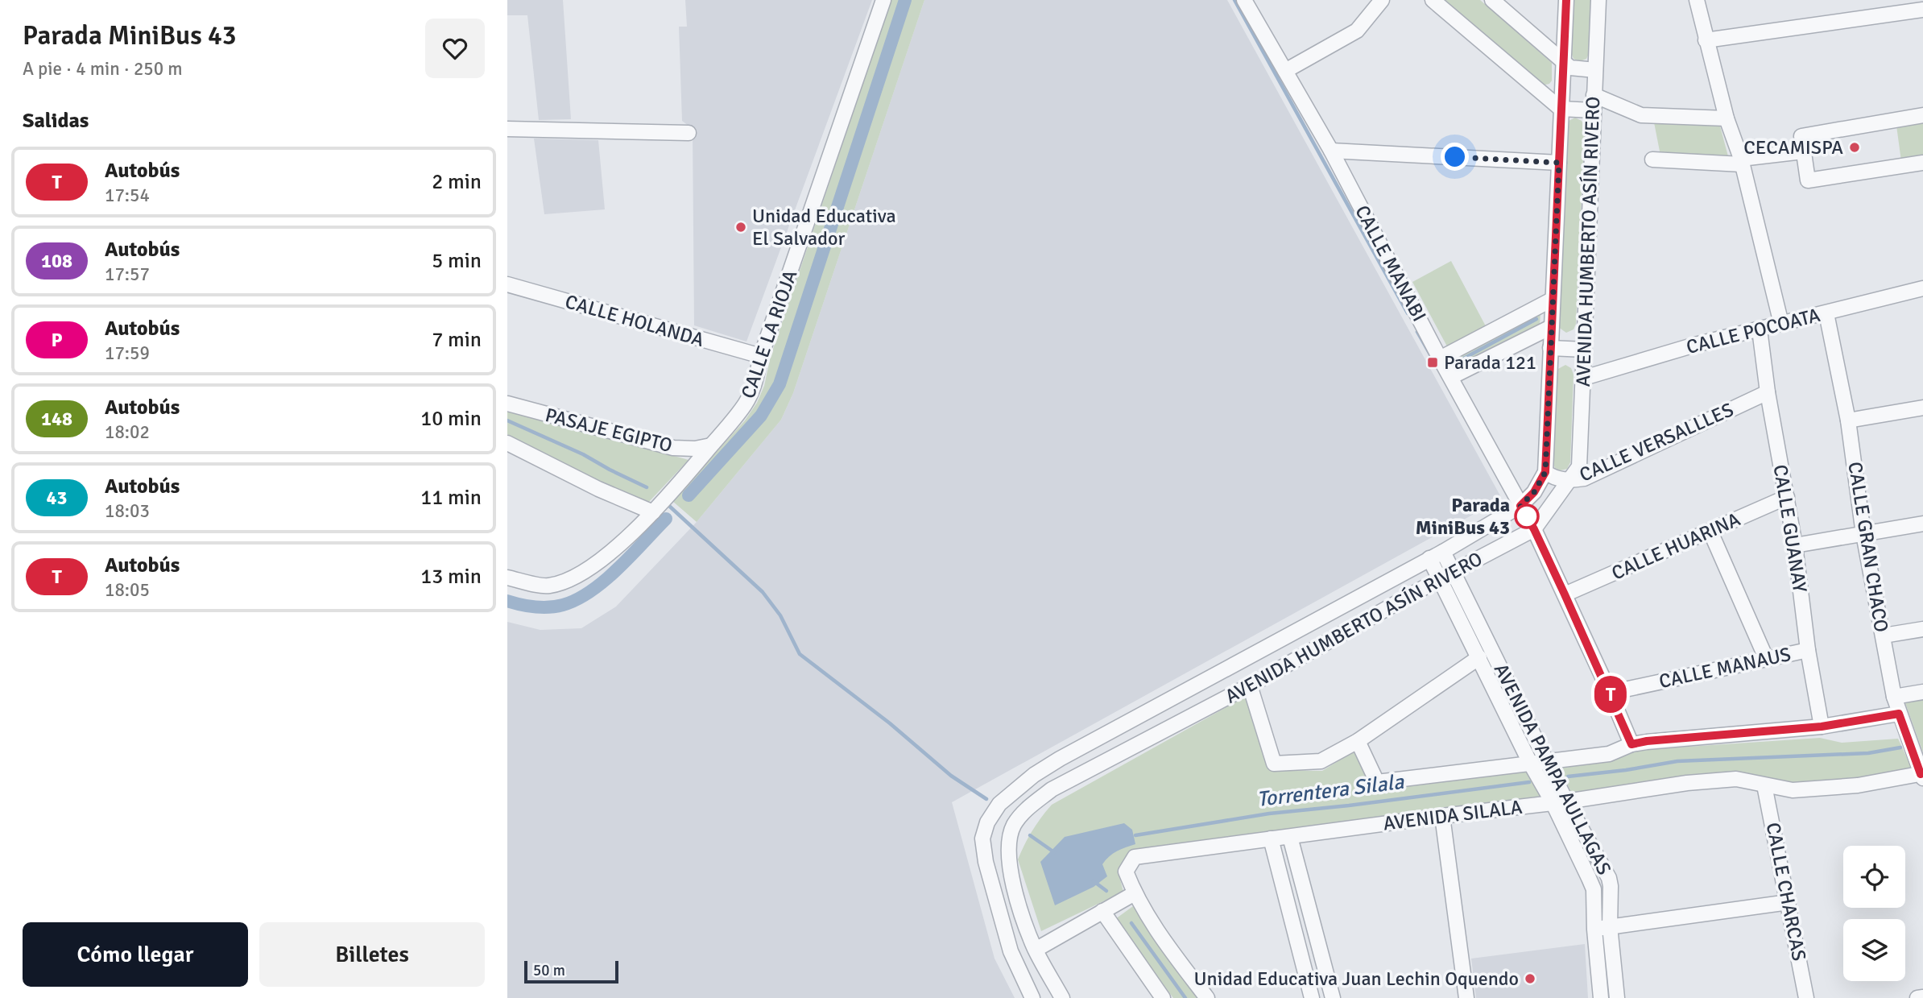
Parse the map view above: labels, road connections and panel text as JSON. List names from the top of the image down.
{
  "streets": {
    "street": [
      "AVENIDA HUMBERTO ASÍN RIVERO",
      "CALLE MANABI",
      "CALLE HOLANDA",
      "CALLE POCOATA",
      "CALLE LA RIOJA",
      "PASAJE EGIPTO",
      "CALLE VERSALLLES",
      "CALLE GUANAY",
      "CALLE HUARINA",
      "CALLE GRAN CHACO",
      "CALLE MANAUS",
      "AVENIDA PAMPA AULLAGAS",
      "AVENIDA SILALA",
      "CALLE CHARCAS"
    ]
  },
  "crossings": [
    ["AVENIDA HUMBERTO ASÍN RIVERO", "CALLE MANABI"],
    ["AVENIDA HUMBERTO ASÍN RIVERO", "CALLE POCOATA"],
    ["AVENIDA HUMBERTO ASÍN RIVERO", "CALLE VERSALLLES"],
    ["AVENIDA HUMBERTO ASÍN RIVERO", "AVENIDA PAMPA AULLAGAS"],
    ["CALLE MANABI", "CALLE HUARINA"],
    ["CALLE MANABI", "CALLE MANAUS"],
    ["CALLE HOLANDA", "CALLE LA RIOJA"],
    ["CALLE POCOATA", "CALLE GUANAY"],
    ["CALLE POCOATA", "CALLE GRAN CHACO"],
    ["CALLE LA RIOJA", "PASAJE EGIPTO"],
    ["CALLE VERSALLLES", "CALLE GUANAY"],
    ["CALLE GUANAY", "CALLE HUARINA"],
    ["CALLE GUANAY", "CALLE MANAUS"],
    ["CALLE GRAN CHACO", "AVENIDA SILALA"],
    ["AVENIDA PAMPA AULLAGAS", "AVENIDA SILALA"],
    ["AVENIDA SILALA", "CALLE CHARCAS"]
  ],
  "water": ["Torrentera Silala"],
  "places": {
    "other": [
      "CECAMISPA",
      "Unidad Educativa El Salvador",
      "Parada MiniBus 43",
      "Unidad Educativa Juan Lechin Oquendo"
    ],
    "transit": ["Parada 121"]
  },
  "lines": ["bus line T"],
  "scale_bar": "50 m",
  "page": {
    "heading": [
      ["Parada MiniBus 43", "A pie · 4 min · 250 m"],
      "Salidas"
    ],
    "on_map": "T",
    "list": [
      {
        "mark": "T",
        "name": "Autobús",
        "note": "17:54",
        "value": "2 min"
      },
      {
        "mark": "108",
        "name": "Autobús",
        "note": "17:57",
        "value": "5 min"
      },
      {
        "mark": "P",
        "name": "Autobús",
        "note": "17:59",
        "value": "7 min"
      },
      {
        "mark": "148",
        "name": "Autobús",
        "note": "18:02",
        "value": "10 min"
      },
      {
        "mark": "43",
        "name": "Autobús",
        "note": "18:03",
        "value": "11 min"
      },
      {
        "mark": "T",
        "name": "Autobús",
        "note": "18:05",
        "value": "13 min"
      }
    ],
    "buttons": ["Cómo llegar", "Billetes"],
    "scale": "50 m"
  }
}
